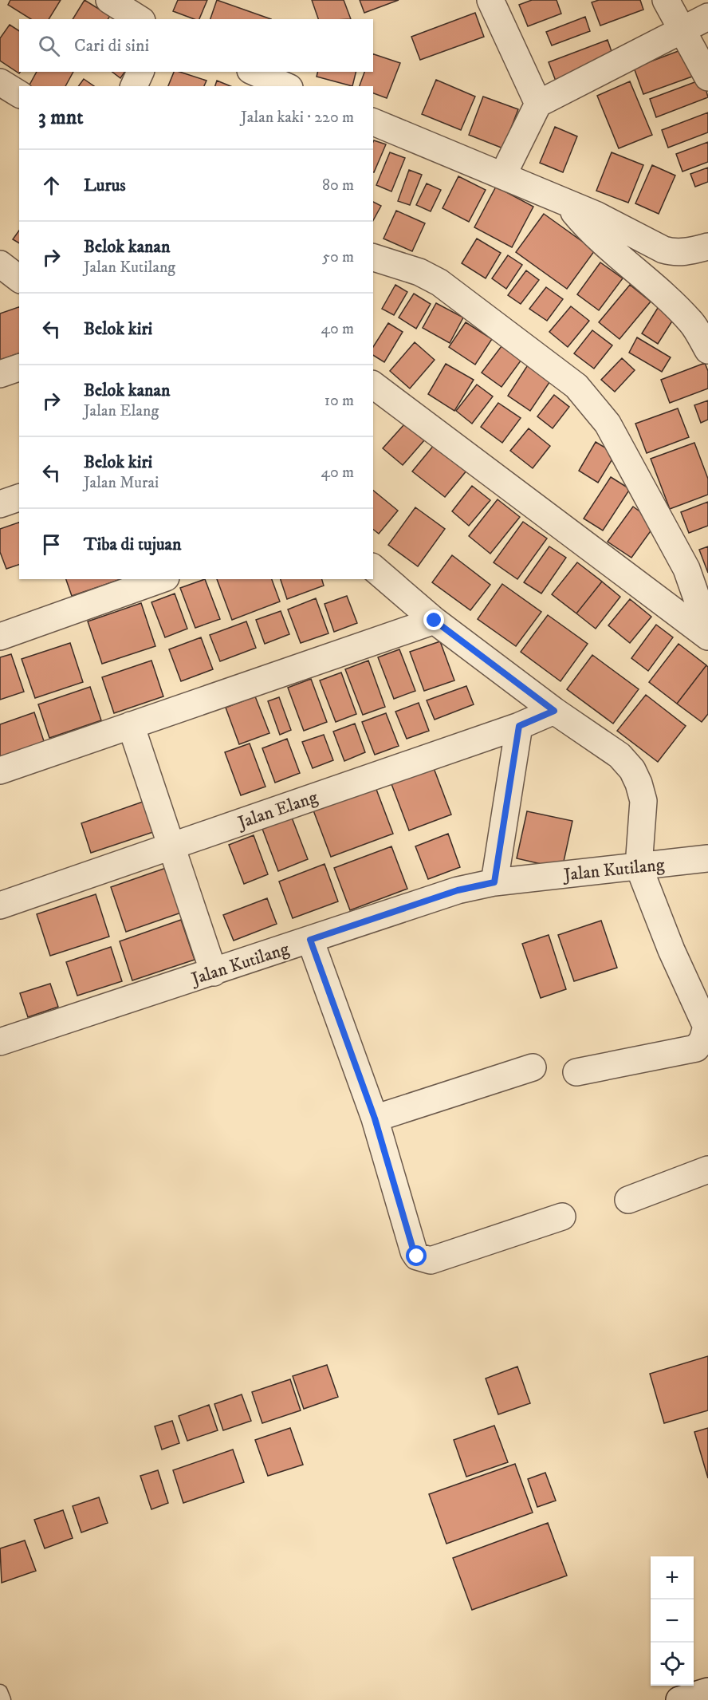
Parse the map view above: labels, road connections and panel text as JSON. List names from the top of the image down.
{
  "streets": {
    "street": ["Jalan Elang", "Jalan Kutilang"]
  },
  "page": {
    "search": "Cari di sini",
    "heading": ["3 mnt", "Jalan kaki · 220 m"],
    "list": [
      ["Lurus", "80 m"],
      ["Belok kanan", "Jalan Kutilang", "50 m"],
      ["Belok kiri", "40 m"],
      ["Belok kanan", "Jalan Elang", "10 m"],
      ["Belok kiri", "Jalan Murai", "40 m"],
      "Tiba di tujuan"
    ],
    "map_buttons": ["+", "−"]
  }
}
